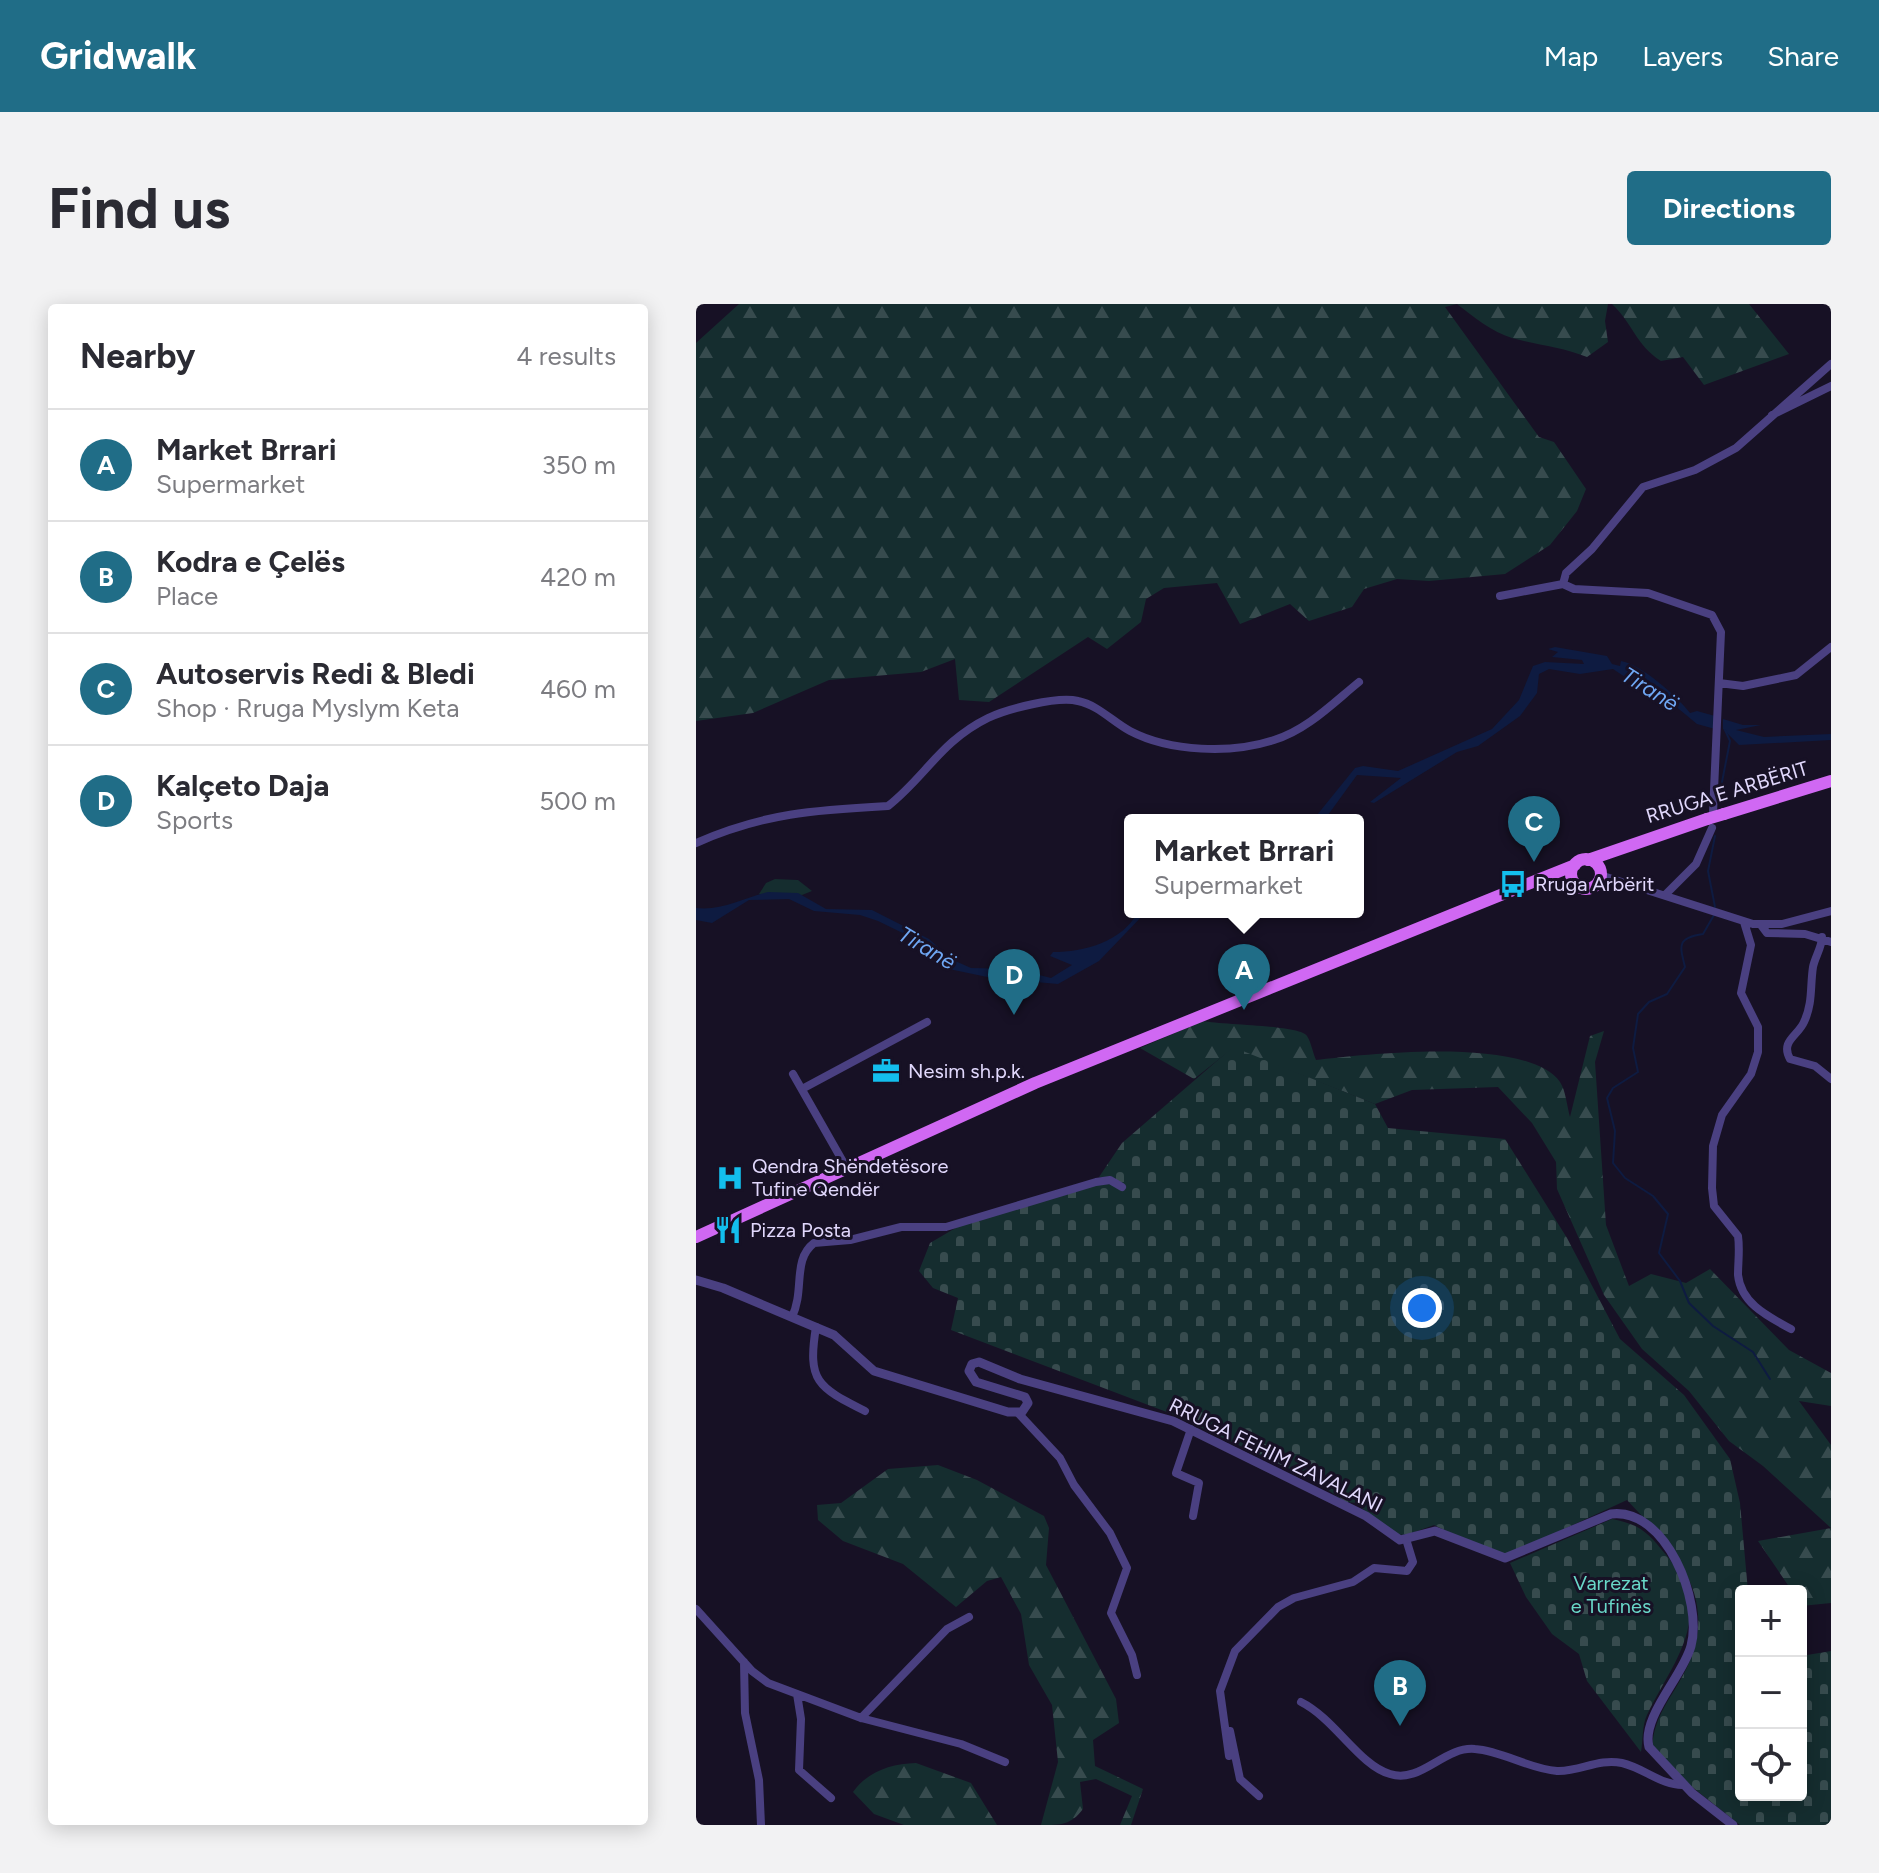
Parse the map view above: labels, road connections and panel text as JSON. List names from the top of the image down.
{
  "streets": {
    "main road": ["RRUGA E ARBËRIT"],
    "street": ["RRUGA FEHIM ZAVALANI"]
  },
  "water": ["Tiranë"],
  "parks": ["Varrezat e Tufinës"],
  "places": {
    "bus stop": ["Rruga Arbërit"],
    "office": ["Nesim sh.p.k."],
    "hospital": ["Qendra Shëndetësore Tufine Qendër"],
    "restaurant": ["Pizza Posta"]
  },
  "page": {
    "header": "Gridwalk",
    "nav": ["Map", "Layers", "Share"],
    "buttons": "Directions",
    "title": "Find us",
    "heading": ["Nearby", "4 results"],
    "list": [
      {
        "mark": "A",
        "name": "Market Brrari",
        "note": "Supermarket",
        "value": "350 m"
      },
      {
        "mark": "B",
        "name": "Kodra e Çelës",
        "note": "Place",
        "value": "420 m"
      },
      {
        "mark": "C",
        "name": "Autoservis Redi & Bledi",
        "note": "Shop · Rruga Myslym Keta",
        "value": "460 m"
      },
      {
        "mark": "D",
        "name": "Kalçeto Daja",
        "note": "Sports",
        "value": "500 m"
      }
    ],
    "pins": [
      "C",
      "A",
      "D",
      "B"
    ],
    "popup": ["Market Brrari", "Supermarket"],
    "map_buttons": ["+", "−"]
  }
}
